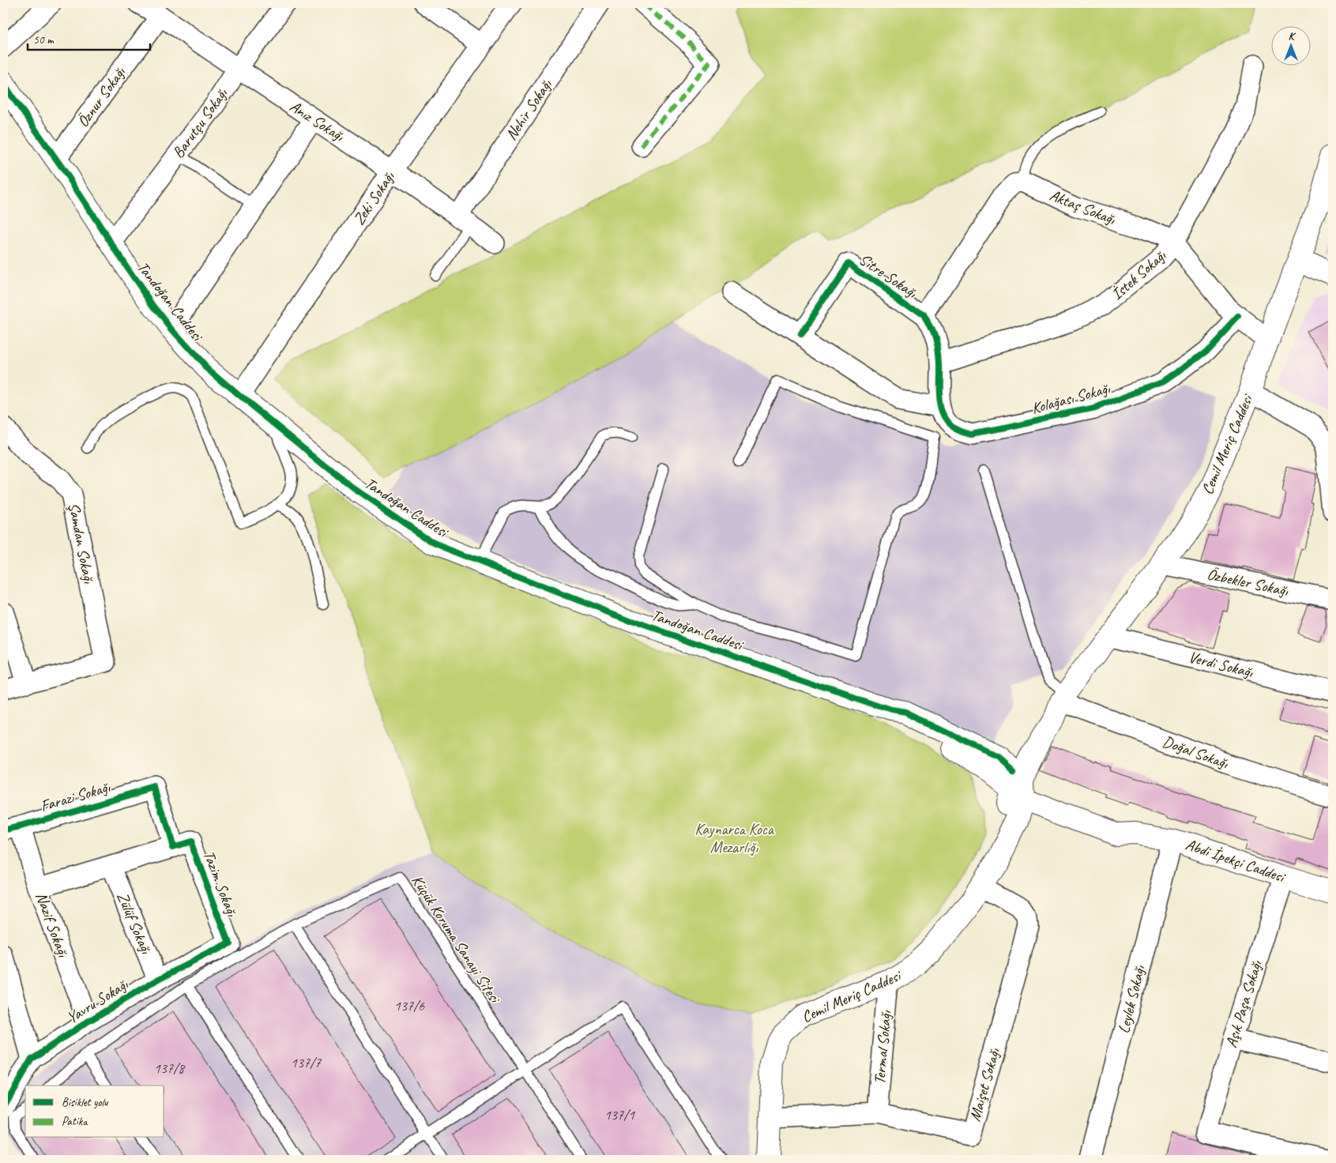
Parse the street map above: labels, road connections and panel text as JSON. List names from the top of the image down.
{
  "streets": {
    "street": [
      "Öznur Sokağı",
      "Nehir Sokağı",
      "Anız Sokağı",
      "Barutçu Sokağı",
      "Zeki Sokağı",
      "Aktaş Sokağı",
      "İstek Sokağı",
      "Sitre Sokağı",
      "Tandoğan Caddesi",
      "Kolağası Sokağı",
      "Cemil Meriç Caddesi",
      "Şamdan Sokağı",
      "Özbekler Sokağı",
      "Verdi Sokağı",
      "Doğal Sokağı",
      "Farazi Sokağı",
      "Abdi İpekçi Caddesi",
      "Tazim Sokağı",
      "Zülüf Sokağı",
      "Nazif Sokağı",
      "Leylek Sokağı",
      "Yavru Sokağı",
      "Aşık Paşa Sokağı",
      "Termal Sokağı",
      "Maişet Sokağı"
    ],
    "lane": ["Küçük Koruma Sanayi Sitesi"]
  },
  "crossings": [
    ["Öznur Sokağı", "Anız Sokağı"],
    ["Öznur Sokağı", "Tandoğan Caddesi"],
    ["Nehir Sokağı", "Anız Sokağı"],
    ["Anız Sokağı", "Barutçu Sokağı"],
    ["Anız Sokağı", "Zeki Sokağı"],
    ["Barutçu Sokağı", "Tandoğan Caddesi"],
    ["Zeki Sokağı", "Tandoğan Caddesi"],
    ["Aktaş Sokağı", "İstek Sokağı"],
    ["İstek Sokağı", "Sitre Sokağı"],
    ["İstek Sokağı", "Kolağası Sokağı"],
    ["Sitre Sokağı", "Kolağası Sokağı"],
    ["Tandoğan Caddesi", "Cemil Meriç Caddesi"],
    ["Tandoğan Caddesi", "Abdi İpekçi Caddesi"],
    ["Cemil Meriç Caddesi", "Özbekler Sokağı"],
    ["Cemil Meriç Caddesi", "Verdi Sokağı"],
    ["Cemil Meriç Caddesi", "Doğal Sokağı"],
    ["Cemil Meriç Caddesi", "Abdi İpekçi Caddesi"],
    ["Cemil Meriç Caddesi", "Termal Sokağı"],
    ["Cemil Meriç Caddesi", "Maişet Sokağı"],
    ["Farazi Sokağı", "Tazim Sokağı"],
    ["Farazi Sokağı", "Nazif Sokağı"],
    ["Abdi İpekçi Caddesi", "Leylek Sokağı"],
    ["Abdi İpekçi Caddesi", "Aşık Paşa Sokağı"],
    ["Tazim Sokağı", "Yavru Sokağı"],
    ["Zülüf Sokağı", "Yavru Sokağı"],
    ["Nazif Sokağı", "Yavru Sokağı"],
    ["Termal Sokağı", "Maişet Sokağı"]
  ],
  "parks": ["Kaynarca Koca Mezarlığı"],
  "house_numbers": [
    "137/6",
    "137/7",
    "137/8",
    "137/1"
  ],
  "legend": ["Bisiklet yolu", "Patika"],
  "scale_bar": "50 m",
  "north": "top"
}
